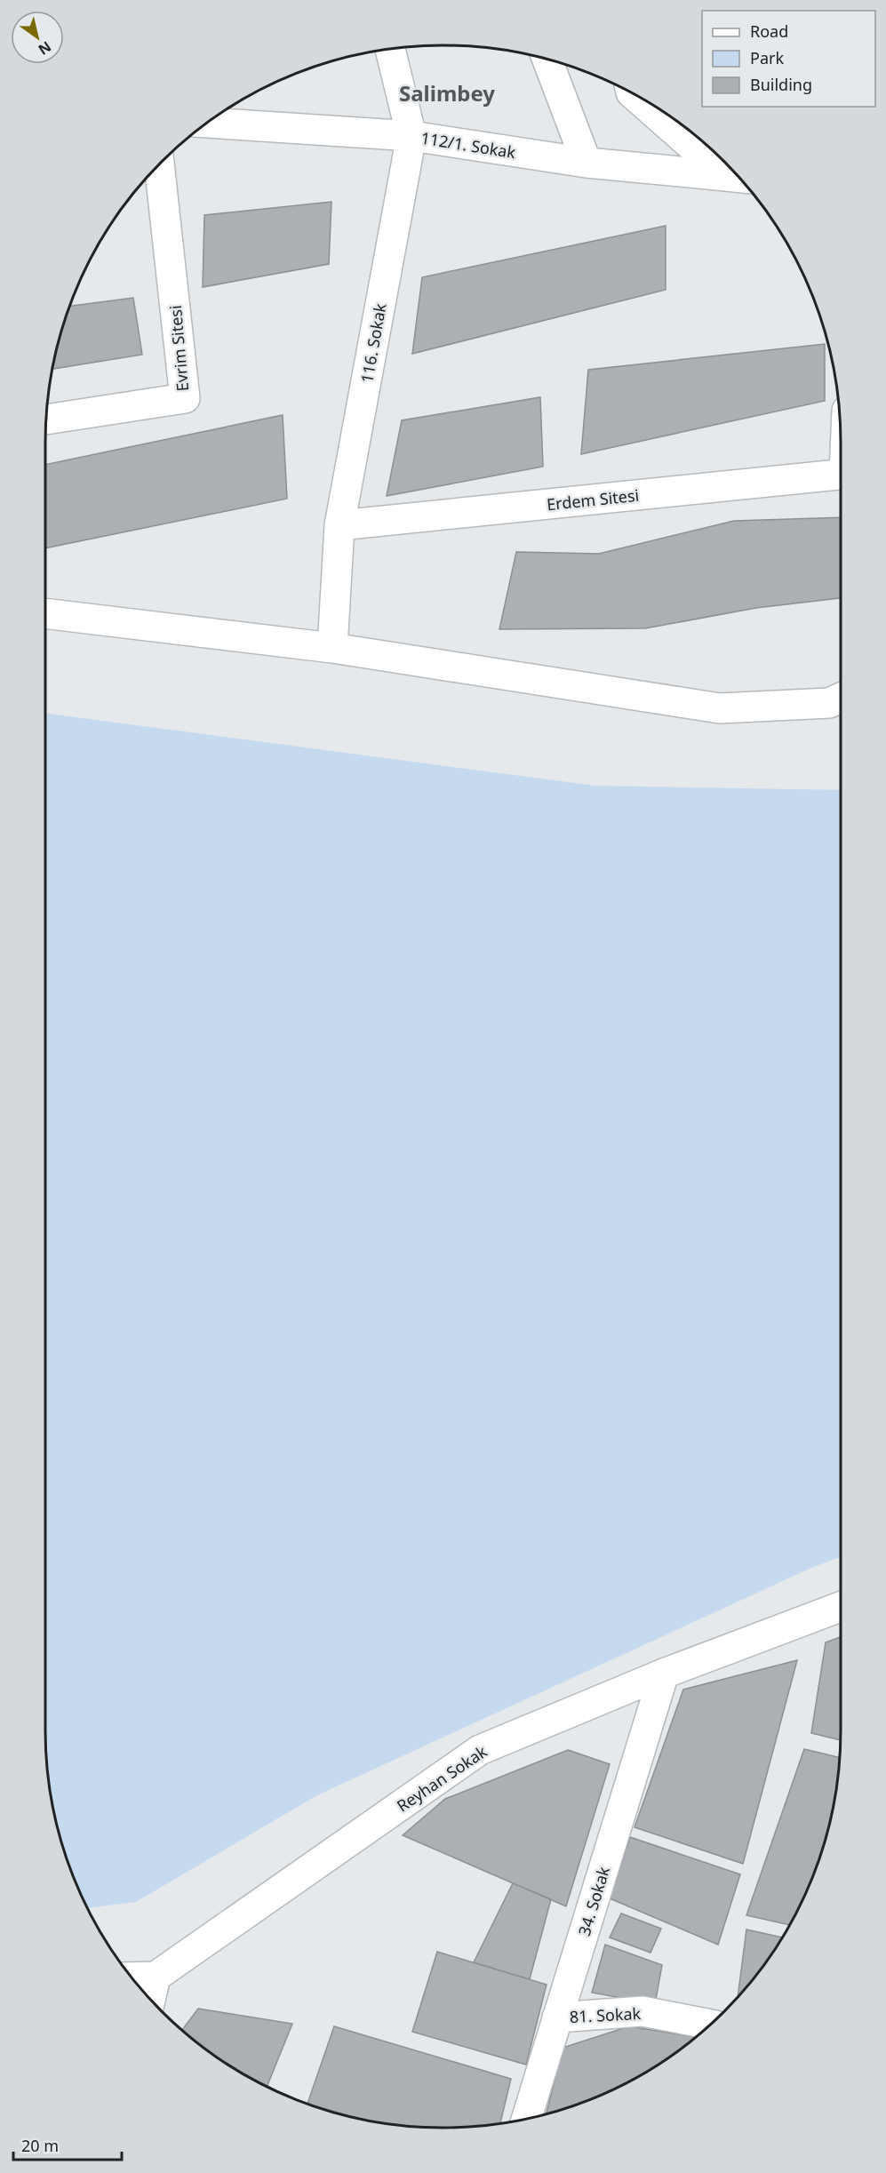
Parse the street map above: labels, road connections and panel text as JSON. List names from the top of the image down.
{
  "streets": {
    "street": [
      "112/1. Sokak",
      "116. Sokak",
      "Evrim Sitesi",
      "Erdem Sitesi",
      "Reyhan Sokak",
      "34. Sokak",
      "81. Sokak"
    ]
  },
  "crossings": [
    ["112/1. Sokak", "116. Sokak"],
    ["116. Sokak", "Erdem Sitesi"],
    ["Reyhan Sokak", "34. Sokak"],
    ["34. Sokak", "81. Sokak"]
  ],
  "districts": ["Salimbey"],
  "legend": ["Road", "Park", "Building"],
  "scale_bar": "20 m",
  "north": "bottom right"
}
